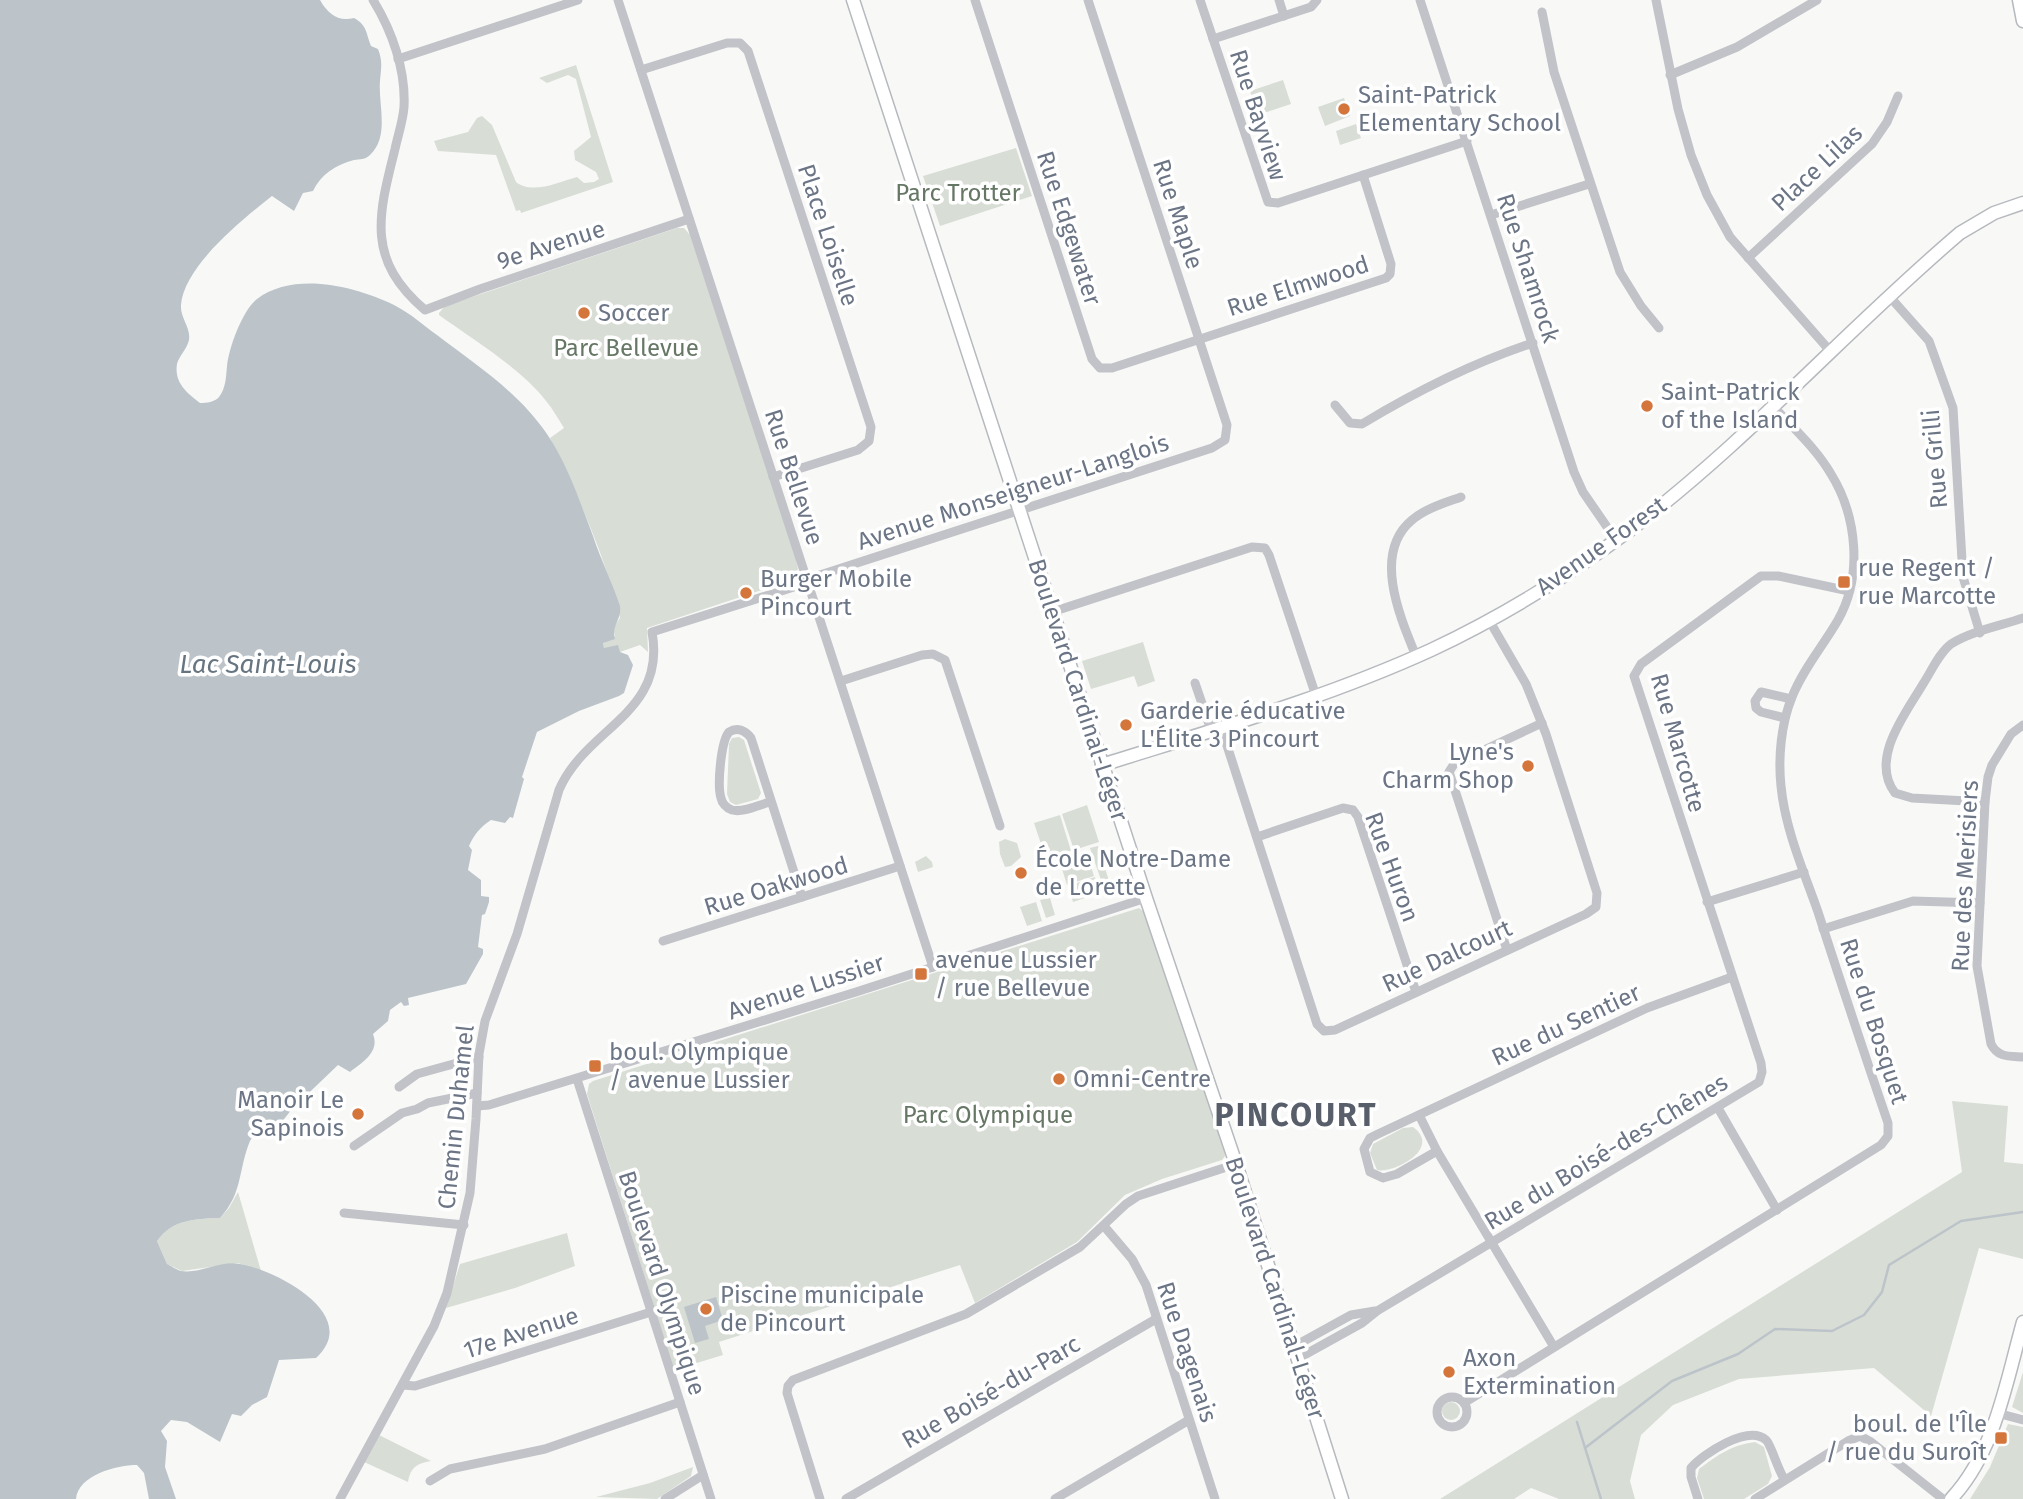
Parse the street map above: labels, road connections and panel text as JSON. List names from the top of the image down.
{
  "streets": {
    "street": [
      "Rue Bayview",
      "Place Lilas",
      "Rue Maple",
      "Rue Edgewater",
      "Place Loiselle",
      "9e Avenue",
      "Rue Shamrock",
      "Rue Elmwood",
      "Rue Grilli",
      "Rue Bellevue",
      "Avenue Monseigneur-Langlois",
      "Avenue Forest",
      "Boulevard Cardinal-Léger",
      "Rue Marcotte",
      "Rue Huron",
      "Rue des Merisiers",
      "Rue Oakwood",
      "Rue Dalcourt",
      "Avenue Lussier",
      "Rue du Bosquet",
      "Rue du Sentier",
      "Chemin Duhamel",
      "Rue du Boisé-des-Chênes",
      "Boulevard Olympique",
      "17e Avenue",
      "Rue Dagenais",
      "Rue Boisé-du-Parc"
    ]
  },
  "crossings": [
    ["Rue Bayview", "Rue Shamrock"],
    ["Rue Bayview", "Rue Elmwood"],
    ["Rue Maple", "Rue Edgewater"],
    ["Rue Maple", "Rue Elmwood"],
    ["Rue Maple", "Avenue Monseigneur-Langlois"],
    ["Rue Edgewater", "Rue Elmwood"],
    ["Place Loiselle", "Rue Bellevue"],
    ["9e Avenue", "Rue Bellevue"],
    ["Rue Shamrock", "Avenue Forest"],
    ["Rue Grilli", "Avenue Forest"],
    ["Rue Bellevue", "Avenue Monseigneur-Langlois"],
    ["Rue Bellevue", "Rue Oakwood"],
    ["Rue Bellevue", "Avenue Lussier"],
    ["Avenue Monseigneur-Langlois", "Boulevard Cardinal-Léger"],
    ["Avenue Monseigneur-Langlois", "Chemin Duhamel"],
    ["Avenue Forest", "Boulevard Cardinal-Léger"],
    ["Avenue Forest", "Rue Dalcourt"],
    ["Avenue Forest", "Rue du Bosquet"],
    ["Boulevard Cardinal-Léger", "Avenue Lussier"],
    ["Boulevard Cardinal-Léger", "Rue du Boisé-des-Chênes"],
    ["Rue Marcotte", "Rue du Bosquet"],
    ["Rue Marcotte", "Rue du Sentier"],
    ["Rue Marcotte", "Rue du Boisé-des-Chênes"],
    ["Rue Huron", "Rue Dalcourt"],
    ["Avenue Lussier", "Chemin Duhamel"],
    ["Avenue Lussier", "Boulevard Olympique"],
    ["Rue du Sentier", "Rue du Boisé-des-Chênes"],
    ["Chemin Duhamel", "17e Avenue"],
    ["Boulevard Olympique", "17e Avenue"],
    ["Rue Dagenais", "Rue Boisé-du-Parc"]
  ],
  "districts": ["PINCOURT"],
  "water": ["Lac Saint-Louis"],
  "parks": ["Parc Trotter", "Parc Bellevue", "Parc Olympique"],
  "places": {
    "other": [
      "Saint-Patrick Elementary School",
      "Soccer",
      "Saint-Patrick of the Island",
      "Burger Mobile Pincourt",
      "Garderie éducative L'Élite 3 Pincourt",
      "Lyne's Charm Shop",
      "École Notre-Dame de Lorette",
      "Omni-Centre",
      "Manoir Le Sapinois",
      "Piscine municipale de Pincourt",
      "Axon Extermination"
    ],
    "transit": [
      "rue Regent / rue Marcotte",
      "avenue Lussier / rue Bellevue",
      "boul. Olympique / avenue Lussier",
      "boul. de l'Île / rue du Suroît"
    ]
  }
}
